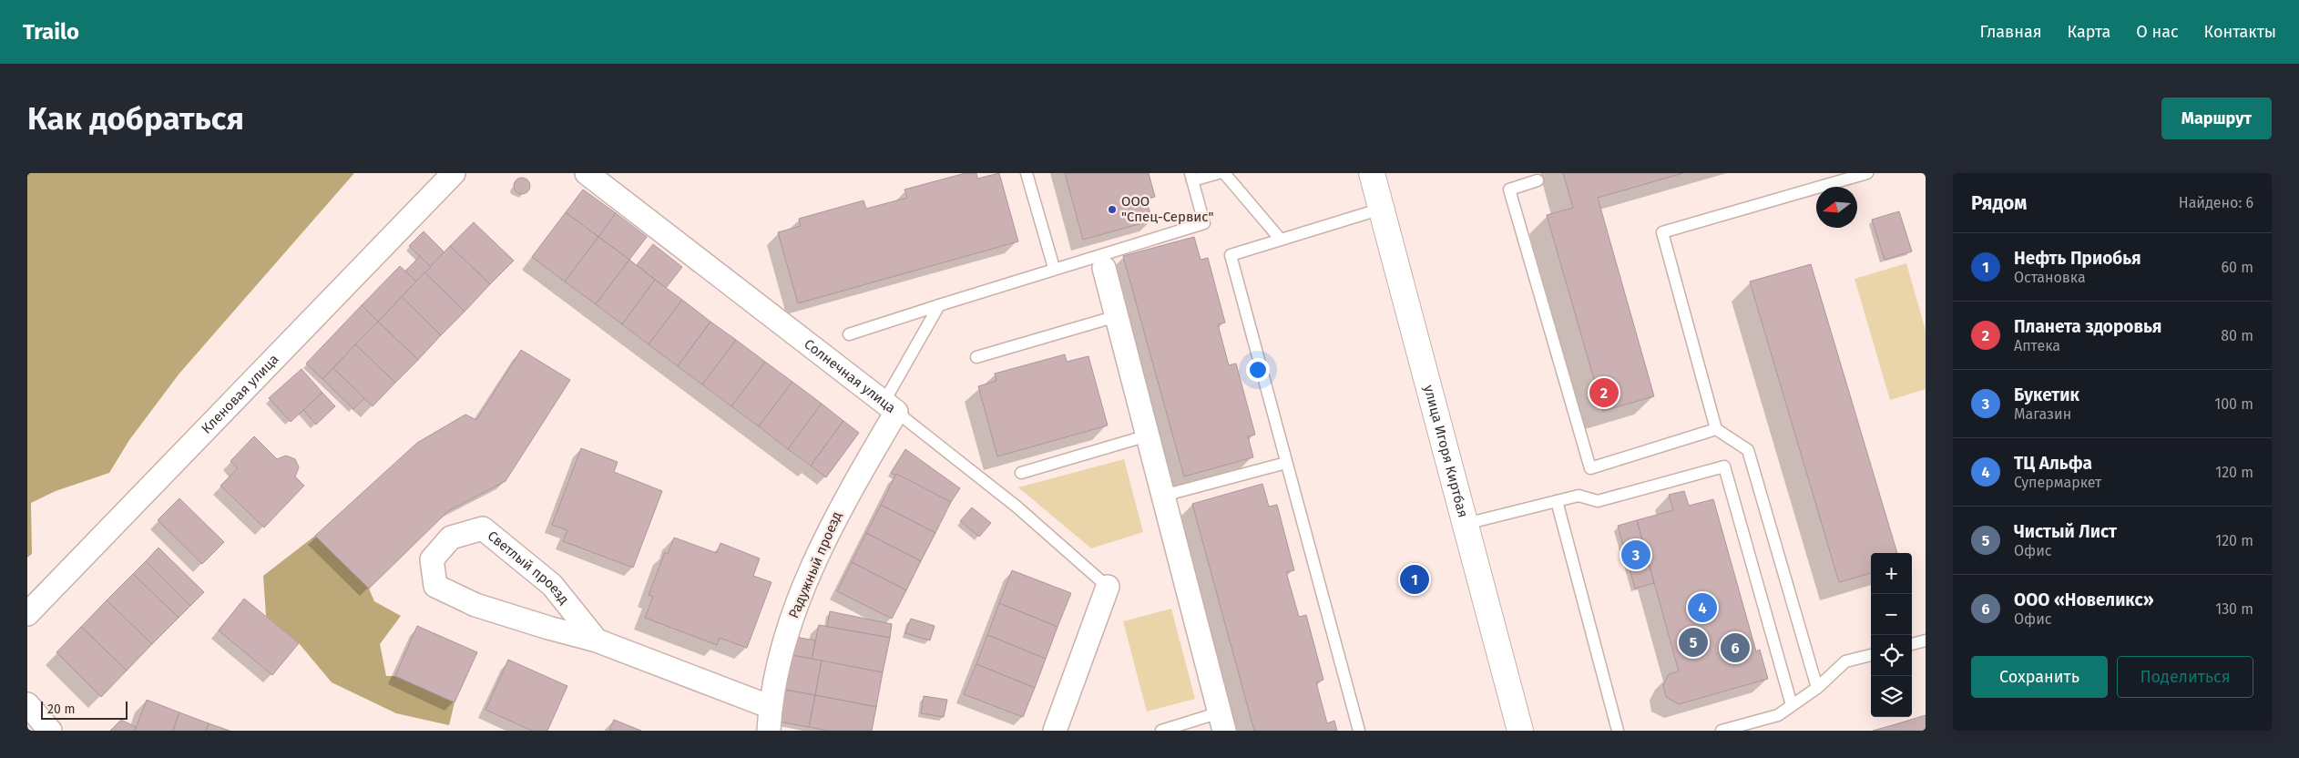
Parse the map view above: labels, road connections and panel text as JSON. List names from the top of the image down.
{
  "streets": {
    "main road": ["улица Игоря Киртбая"],
    "street": [
      "Солнечная улица",
      "Кленовая улица",
      "Радужный проезд",
      "Светлый проезд"
    ]
  },
  "crossings": [
    ["Солнечная улица", "Радужный проезд"],
    ["Радужный проезд", "Светлый проезд"]
  ],
  "places": ["ООО \"Спец-Сервис\""],
  "scale_bar": "20 m",
  "north": "left",
  "page": {
    "header": "Trailo",
    "nav": [
      "Главная",
      "Карта",
      "О нас",
      "Контакты"
    ],
    "buttons": [
      "Маршрут",
      ["Сохранить", "Поделиться"]
    ],
    "title": "Как добраться",
    "heading": ["Рядом", "Найдено: 6"],
    "list": [
      {
        "mark": "1",
        "name": "Нефть Приобья",
        "note": "Остановка",
        "value": "60 m"
      },
      {
        "mark": "2",
        "name": "Планета здоровья",
        "note": "Аптека",
        "value": "80 m"
      },
      {
        "mark": "3",
        "name": "Букетик",
        "note": "Магазин",
        "value": "100 m"
      },
      {
        "mark": "4",
        "name": "ТЦ Альфа",
        "note": "Супермаркет",
        "value": "120 m"
      },
      {
        "mark": "5",
        "name": "Чистый Лист",
        "note": "Офис",
        "value": "120 m"
      },
      {
        "mark": "6",
        "name": "ООО «Новеликс»",
        "note": "Офис",
        "value": "130 m"
      }
    ],
    "pins": [
      "2",
      "3",
      "1",
      "4",
      "5",
      "6"
    ],
    "map_buttons": ["+", "−"],
    "scale": "20 m"
  }
}
